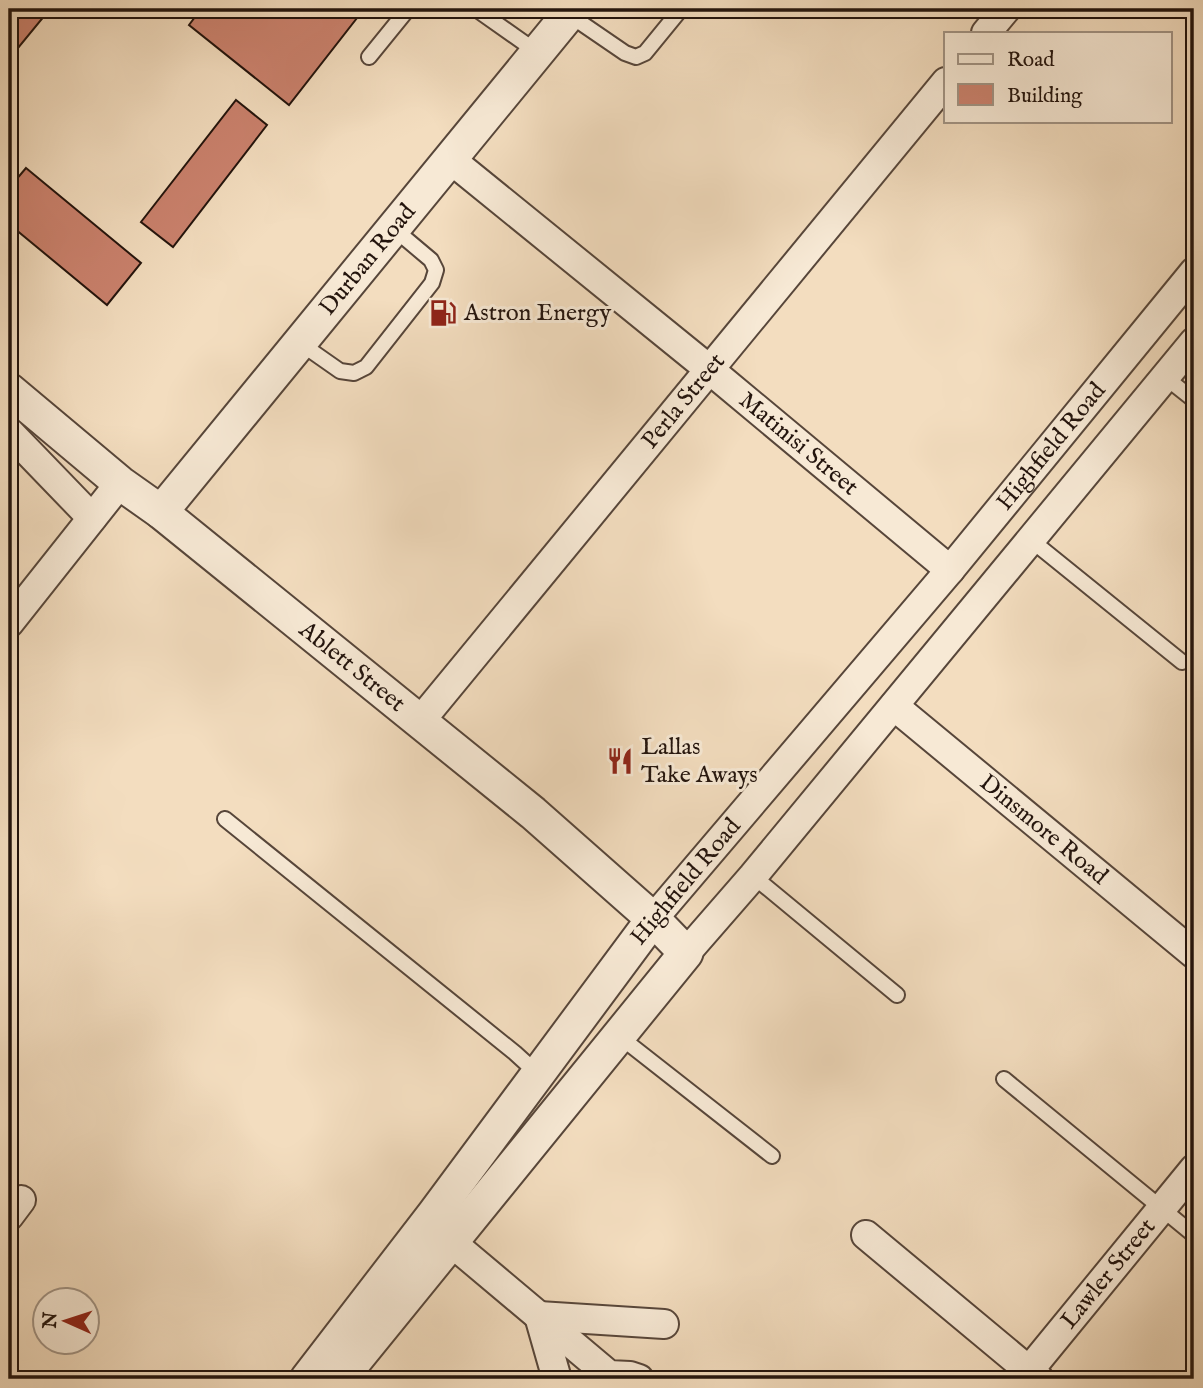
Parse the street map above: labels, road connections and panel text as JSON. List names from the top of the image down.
{
  "streets": {
    "street": [
      "Durban Road",
      "Perla Street",
      "Matinisi Street",
      "Highfield Road",
      "Ablett Street",
      "Dinsmore Road",
      "Lawler Street"
    ]
  },
  "crossings": [
    ["Durban Road", "Matinisi Street"],
    ["Durban Road", "Ablett Street"],
    ["Perla Street", "Matinisi Street"],
    ["Perla Street", "Ablett Street"],
    ["Matinisi Street", "Highfield Road"],
    ["Highfield Road", "Ablett Street"],
    ["Highfield Road", "Dinsmore Road"]
  ],
  "places": {
    "fuel station": ["Astron Energy"],
    "restaurant": ["Lallas Take Aways"]
  },
  "legend": ["Road", "Building"],
  "north": "left"
}
